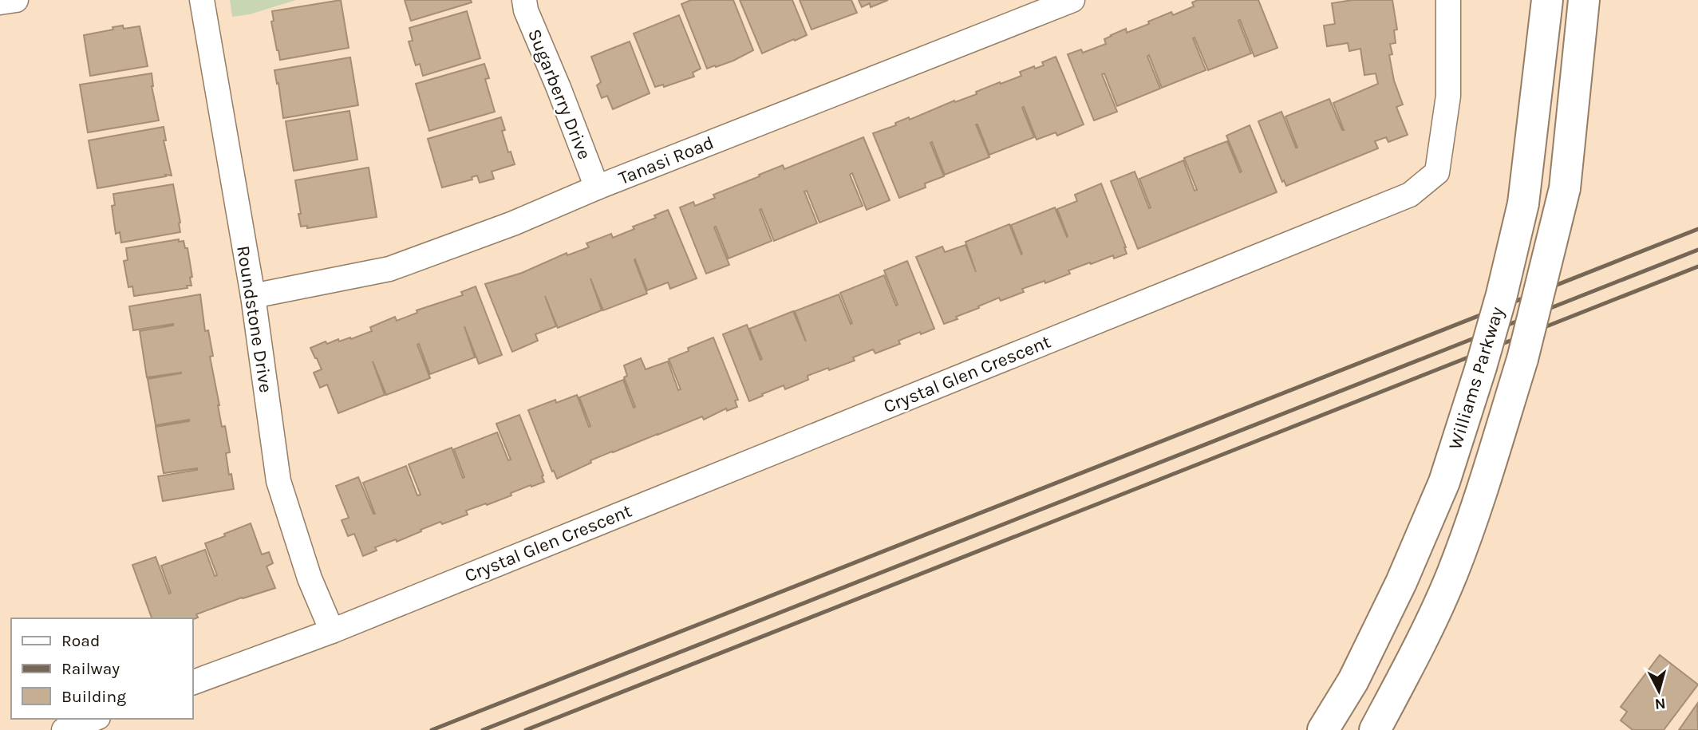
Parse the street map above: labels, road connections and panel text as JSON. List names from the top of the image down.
{
  "streets": {
    "main road": ["Williams Parkway"],
    "street": [
      "Sugarberry Drive",
      "Tanasi Road",
      "Roundstone Drive",
      "Crystal Glen Crescent"
    ]
  },
  "crossings": [
    ["Sugarberry Drive", "Tanasi Road"],
    ["Tanasi Road", "Roundstone Drive"],
    ["Roundstone Drive", "Crystal Glen Crescent"]
  ],
  "legend": ["Road", "Railway", "Building"],
  "north": "bottom"
}
